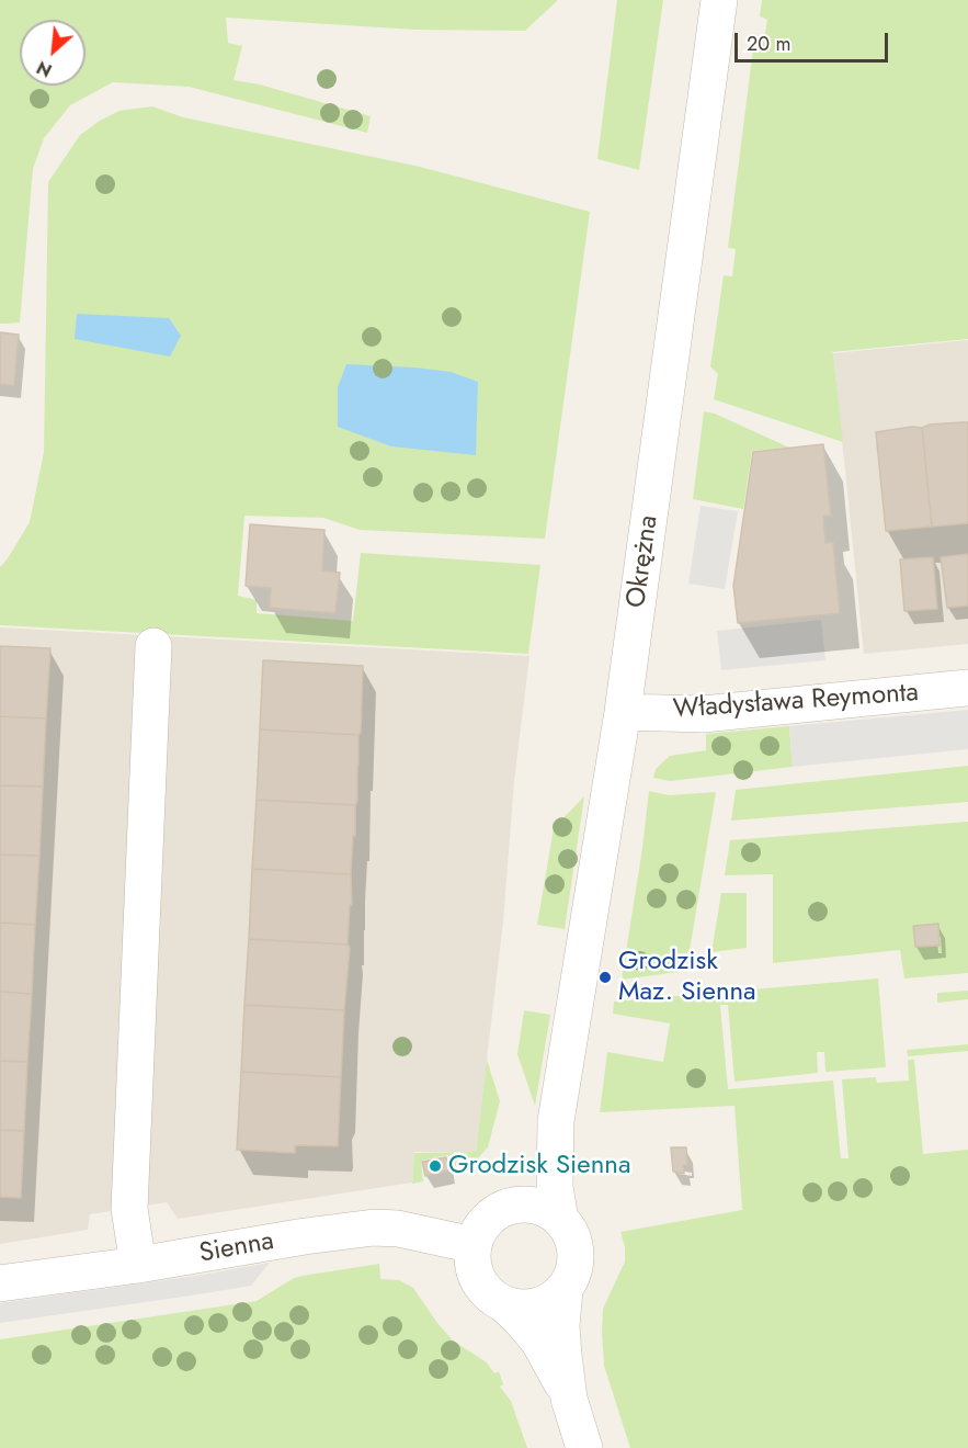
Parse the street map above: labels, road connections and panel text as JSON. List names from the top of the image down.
{
  "streets": {
    "street": ["Okrężna", "Władysława Reymonta", "Sienna"]
  },
  "crossings": [
    ["Okrężna", "Władysława Reymonta"],
    ["Okrężna", "Sienna"]
  ],
  "places": ["Grodzisk Maz. Sienna", "Grodzisk Sienna"],
  "scale_bar": "20 m",
  "north": "bottom left"
}
